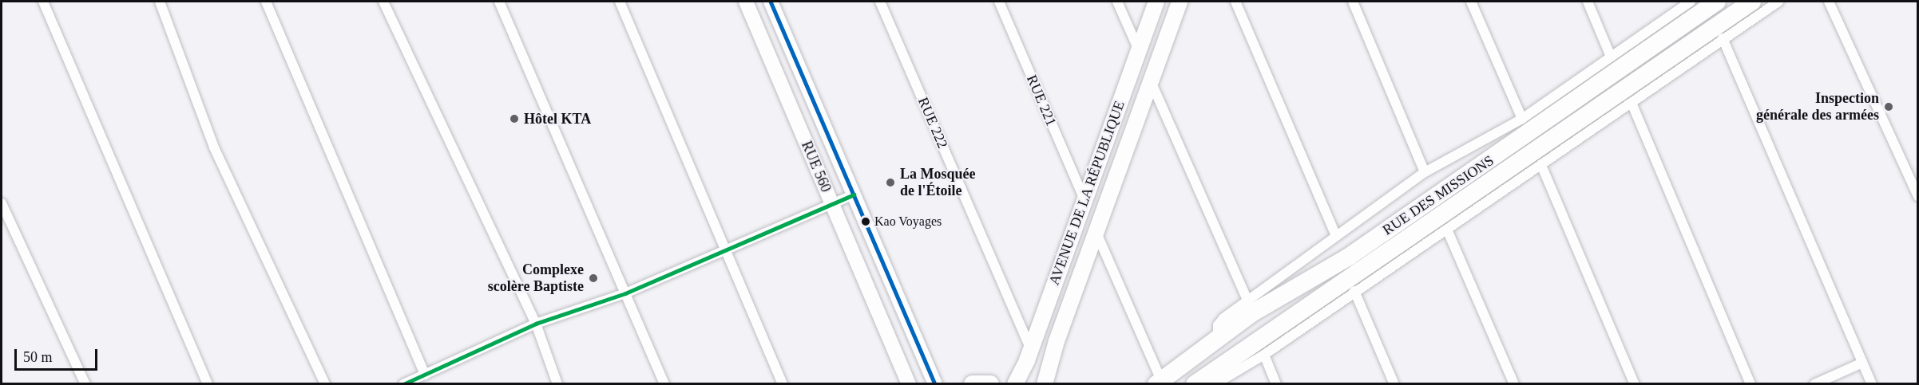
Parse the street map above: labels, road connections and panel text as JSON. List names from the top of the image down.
{
  "streets": {
    "highway": ["RUE DES MISSIONS"],
    "main road": ["RUE 560", "AVENUE DE LA RÉPUBLIQUE"],
    "street": ["RUE 221", "RUE 222"]
  },
  "crossings": [
    ["RUE 221", "AVENUE DE LA RÉPUBLIQUE"],
    ["RUE 222", "AVENUE DE LA RÉPUBLIQUE"]
  ],
  "places": [
    "Inspection générale des armées",
    "Hôtel KTA",
    "La Mosquée de l'Étoile",
    "Kao Voyages",
    "Complexe scolère Baptiste"
  ],
  "scale_bar": "50 m"
}
